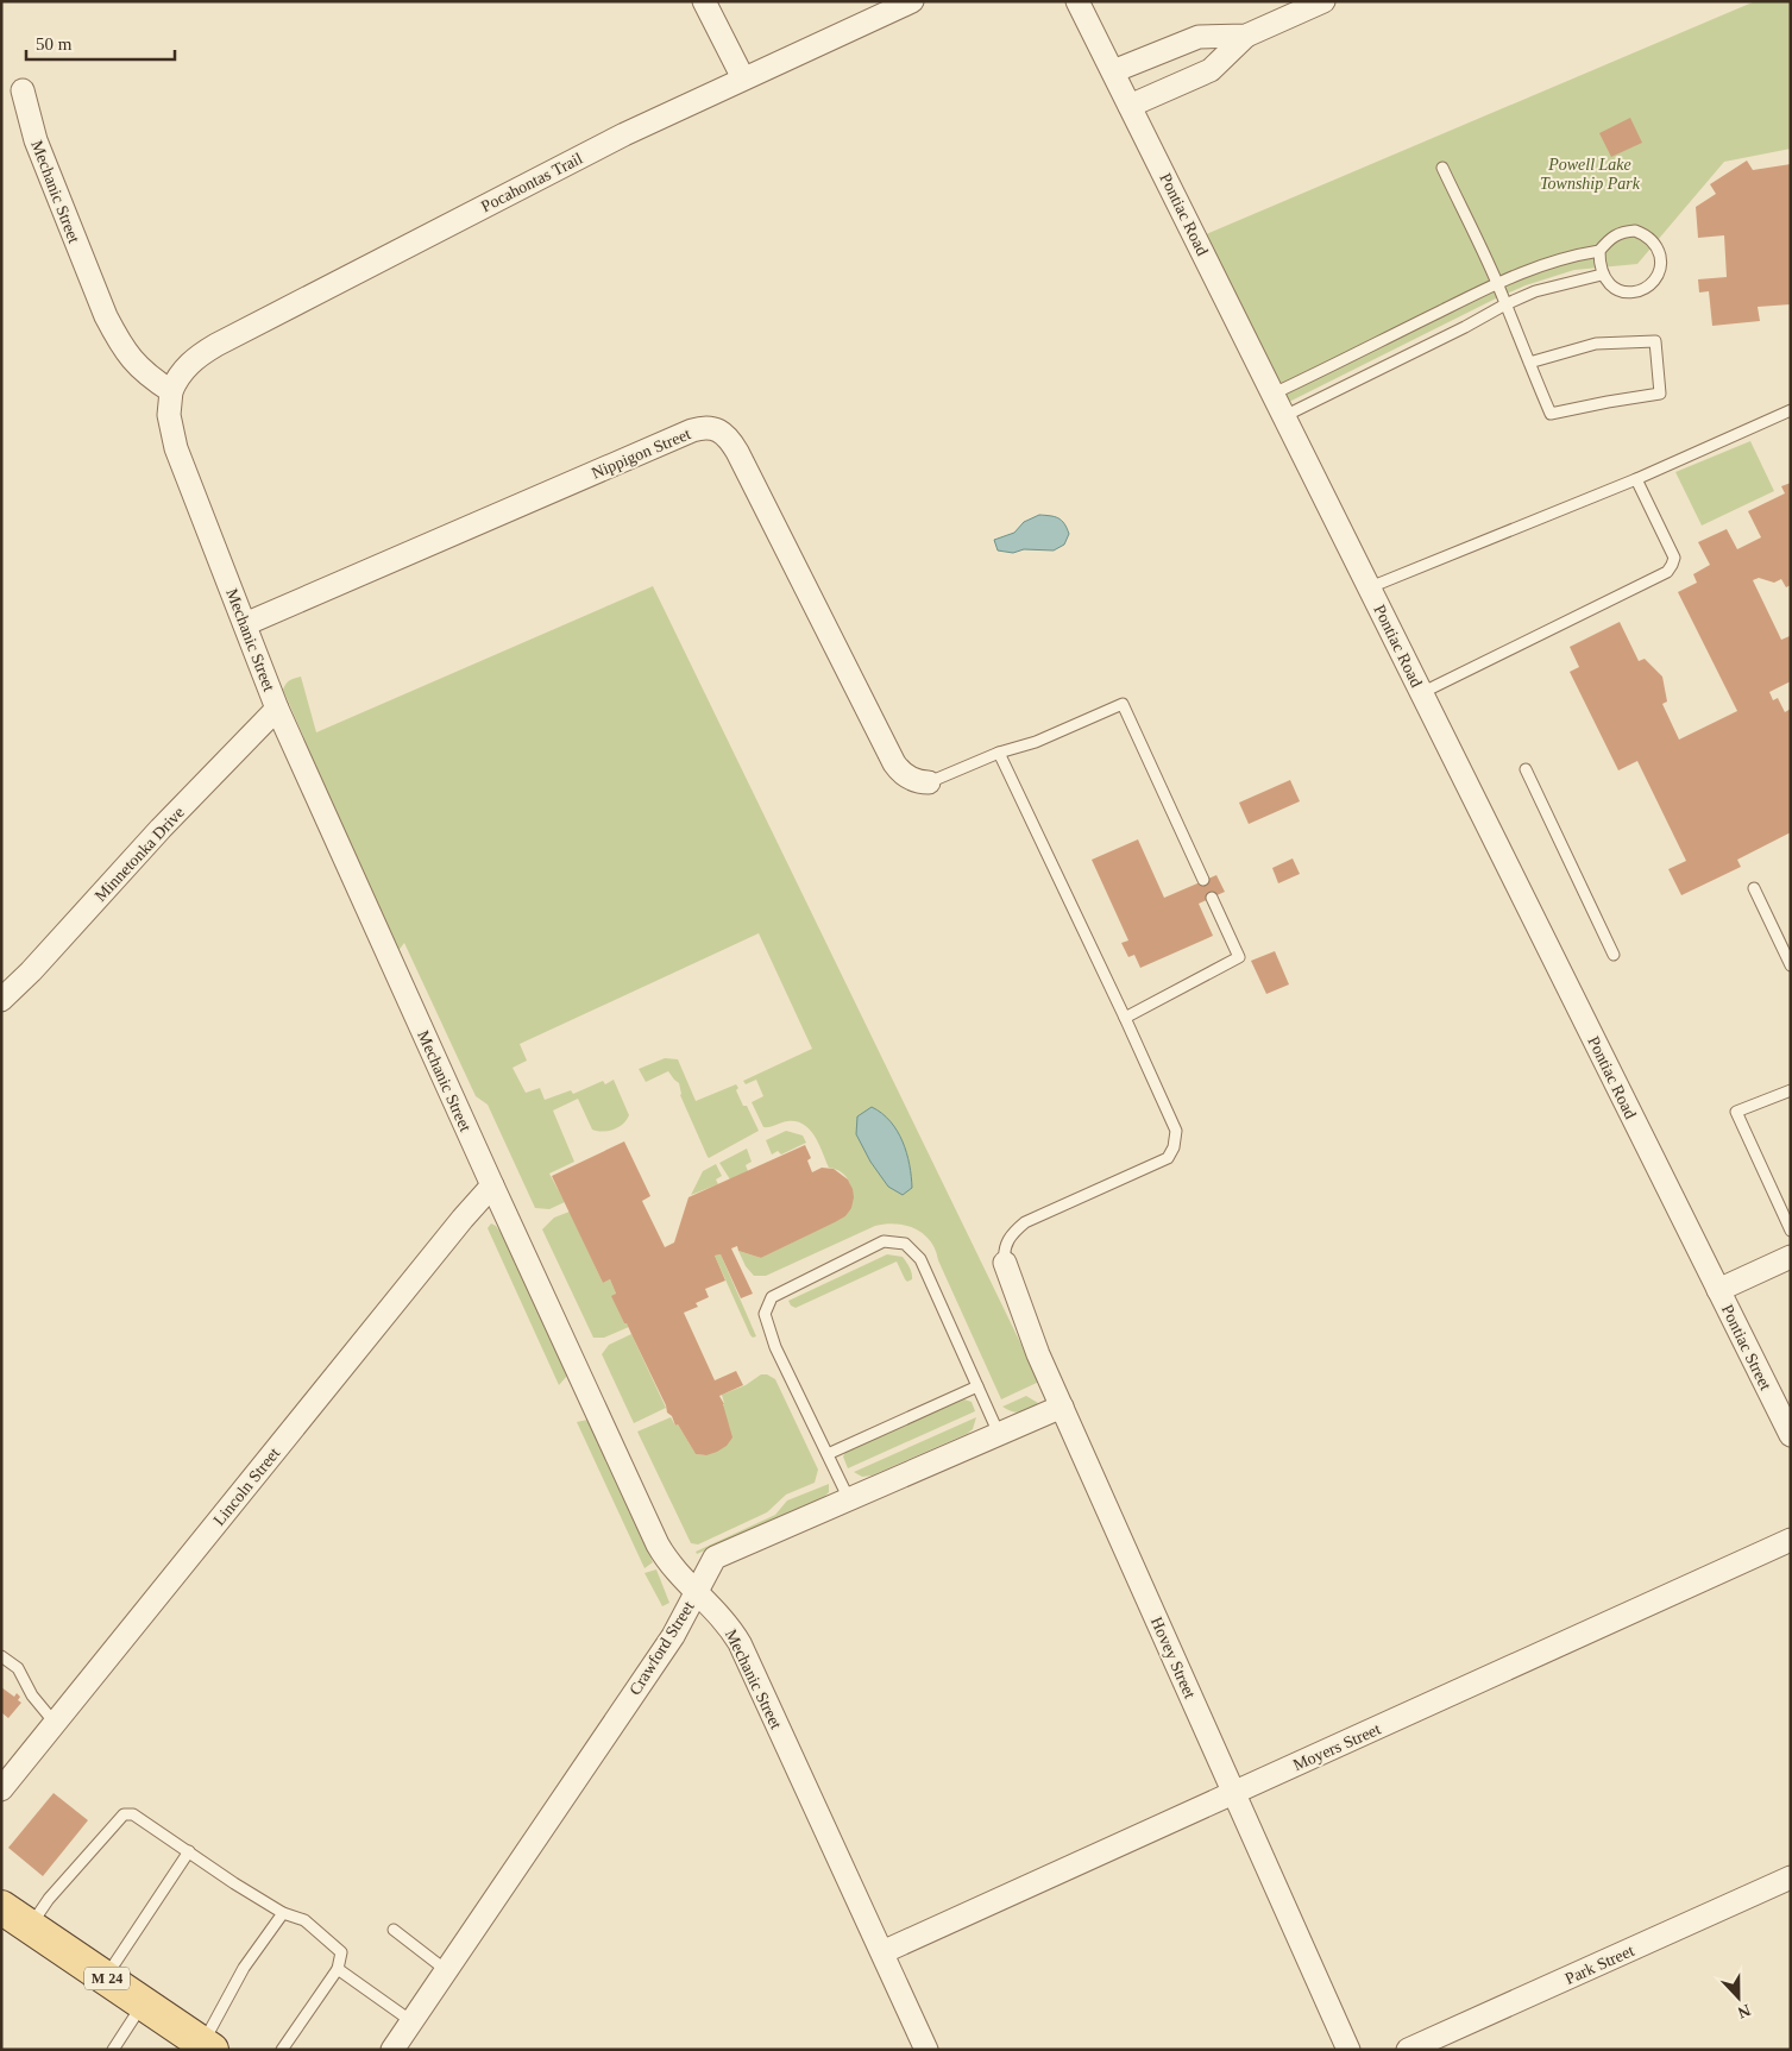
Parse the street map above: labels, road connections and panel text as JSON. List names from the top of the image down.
{
  "streets": {
    "main road": ["M 24"],
    "street": [
      "Pocahontas Trail",
      "Mechanic Street",
      "Pontiac Road",
      "Nippigon Street",
      "Minnetonka Drive",
      "Pontiac Street",
      "Lincoln Street",
      "Crawford Street",
      "Hovey Street",
      "Moyers Street",
      "Park Street"
    ]
  },
  "crossings": [
    ["Pocahontas Trail", "Mechanic Street"],
    ["Mechanic Street", "Nippigon Street"],
    ["Mechanic Street", "Minnetonka Drive"],
    ["Mechanic Street", "Lincoln Street"],
    ["Mechanic Street", "Crawford Street"],
    ["Mechanic Street", "Moyers Street"],
    ["Pontiac Road", "Pontiac Street"],
    ["Crawford Street", "Hovey Street"],
    ["Hovey Street", "Moyers Street"]
  ],
  "parks": ["Powell Lake Township Park"],
  "scale_bar": "50 m",
  "north": "bottom"
}
